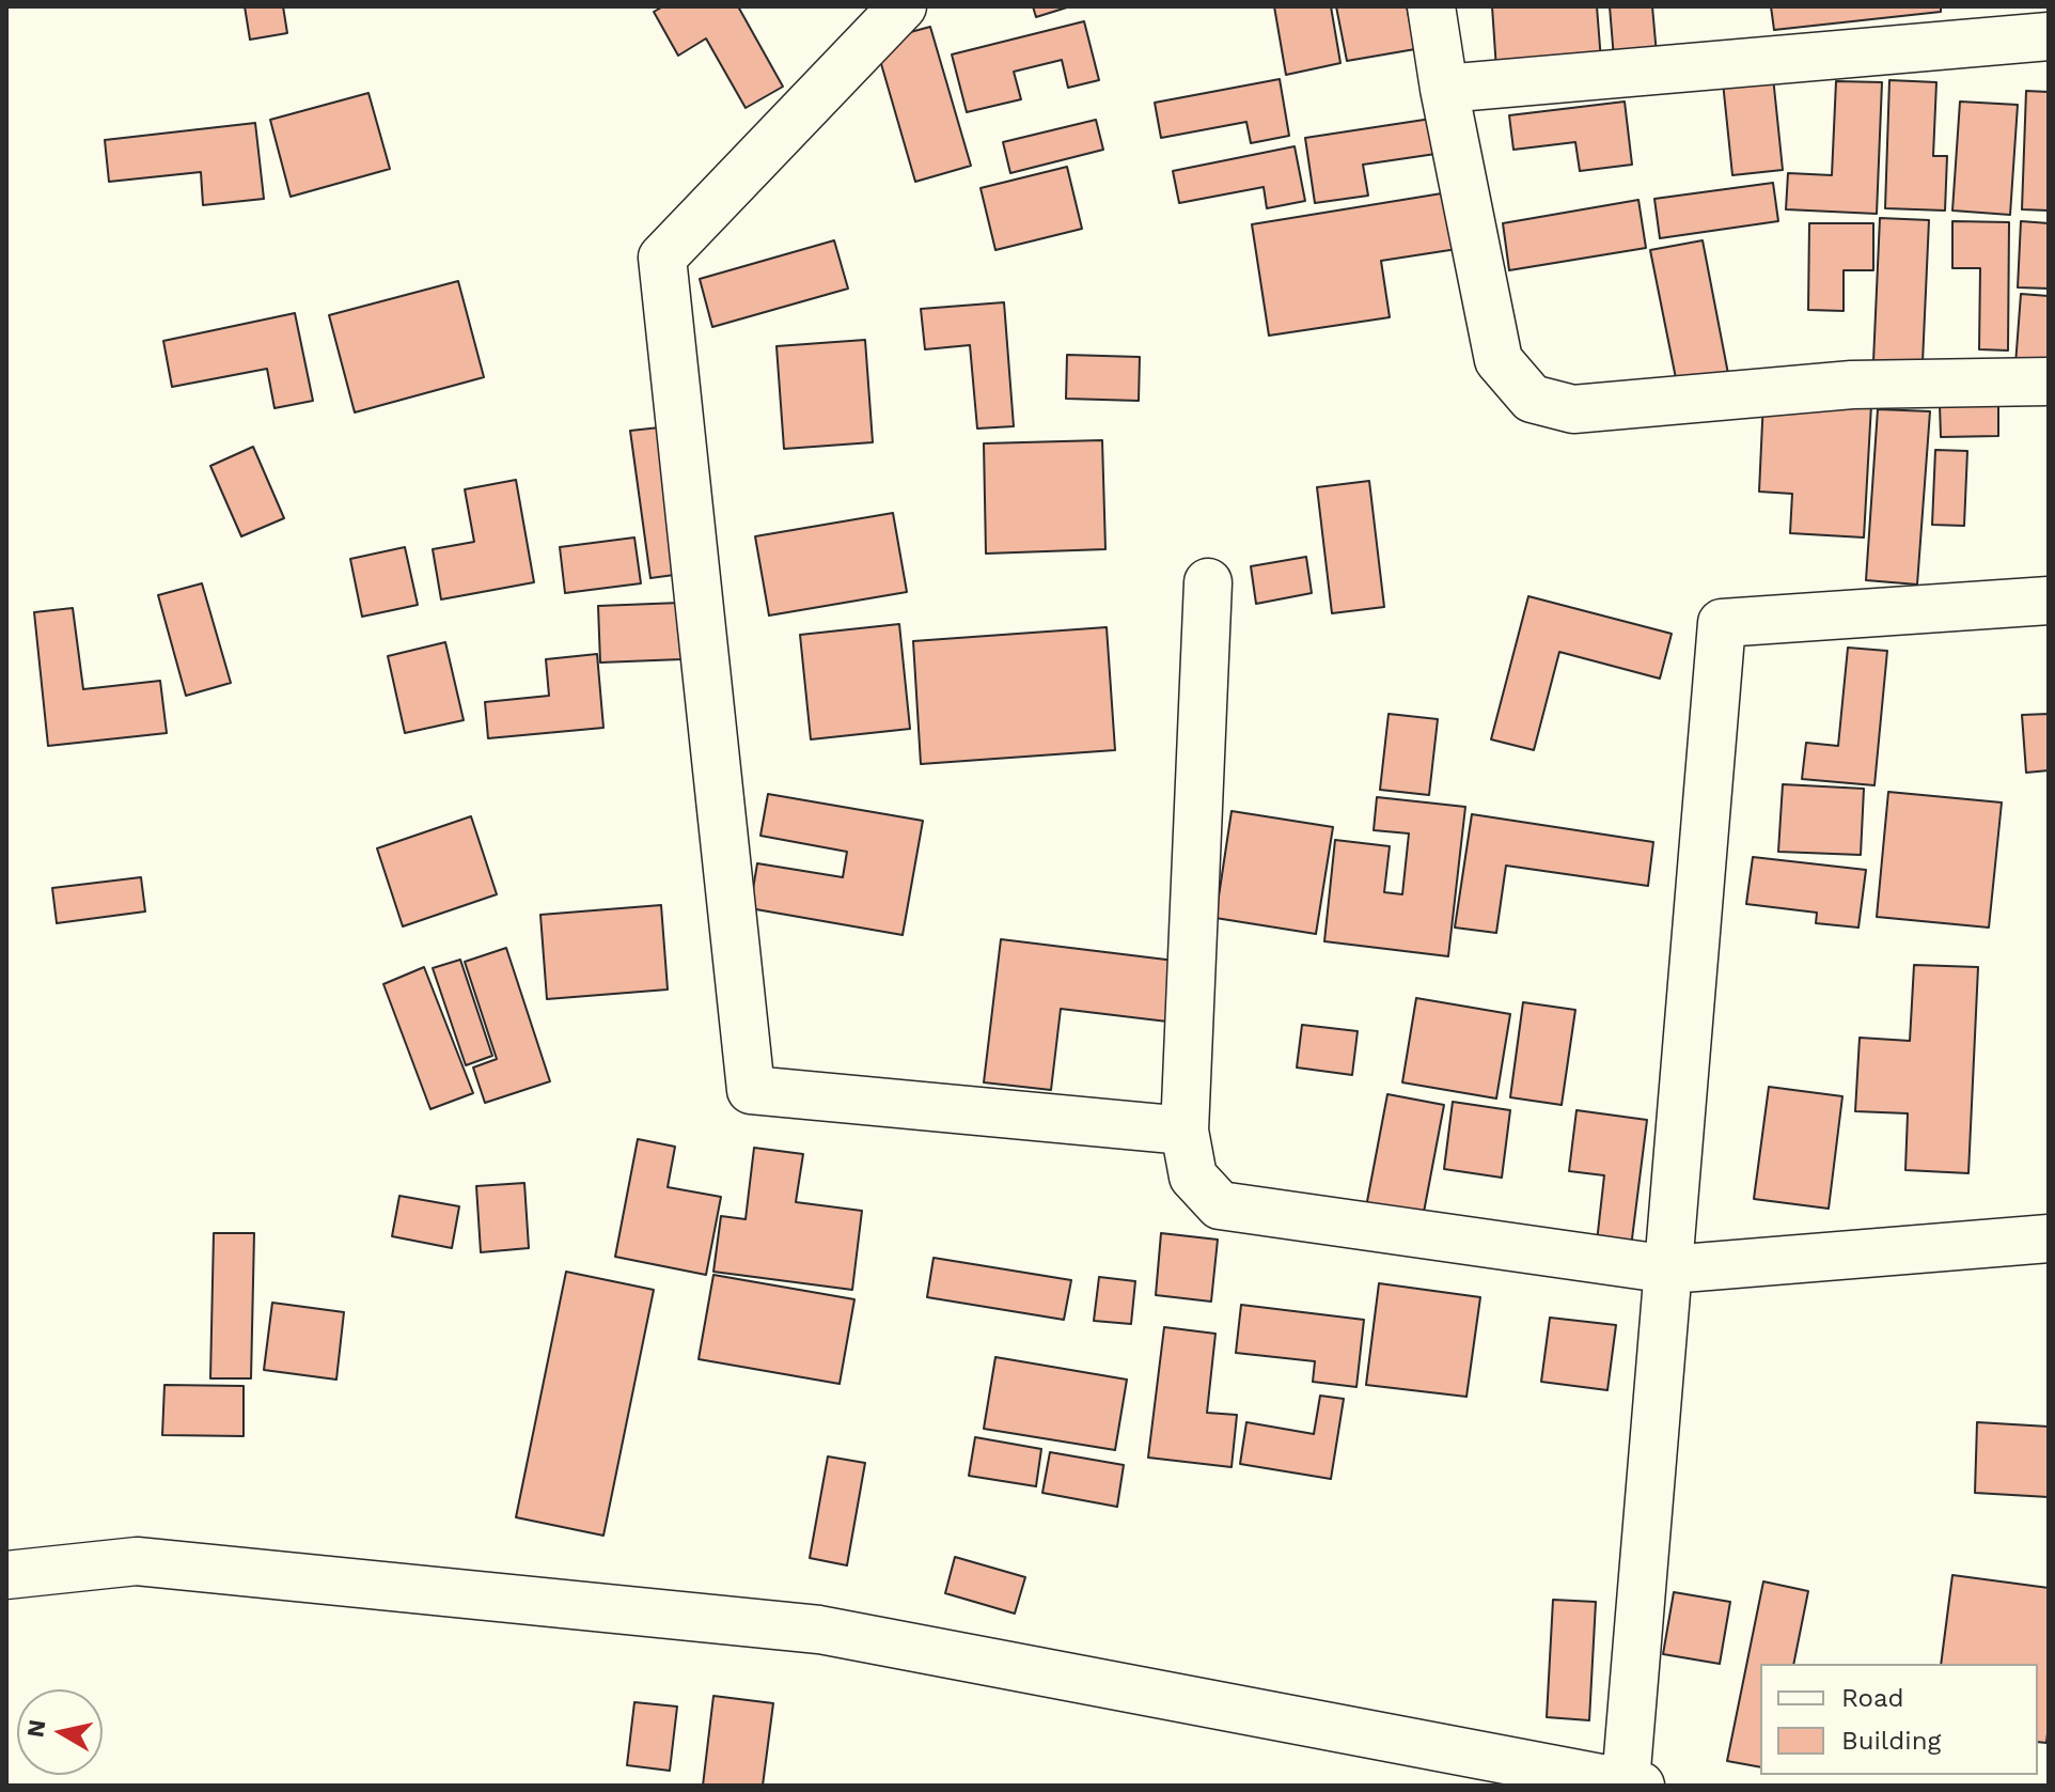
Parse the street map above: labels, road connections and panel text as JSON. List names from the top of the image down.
{
  "legend": ["Road", "Building"],
  "north": "left"
}
